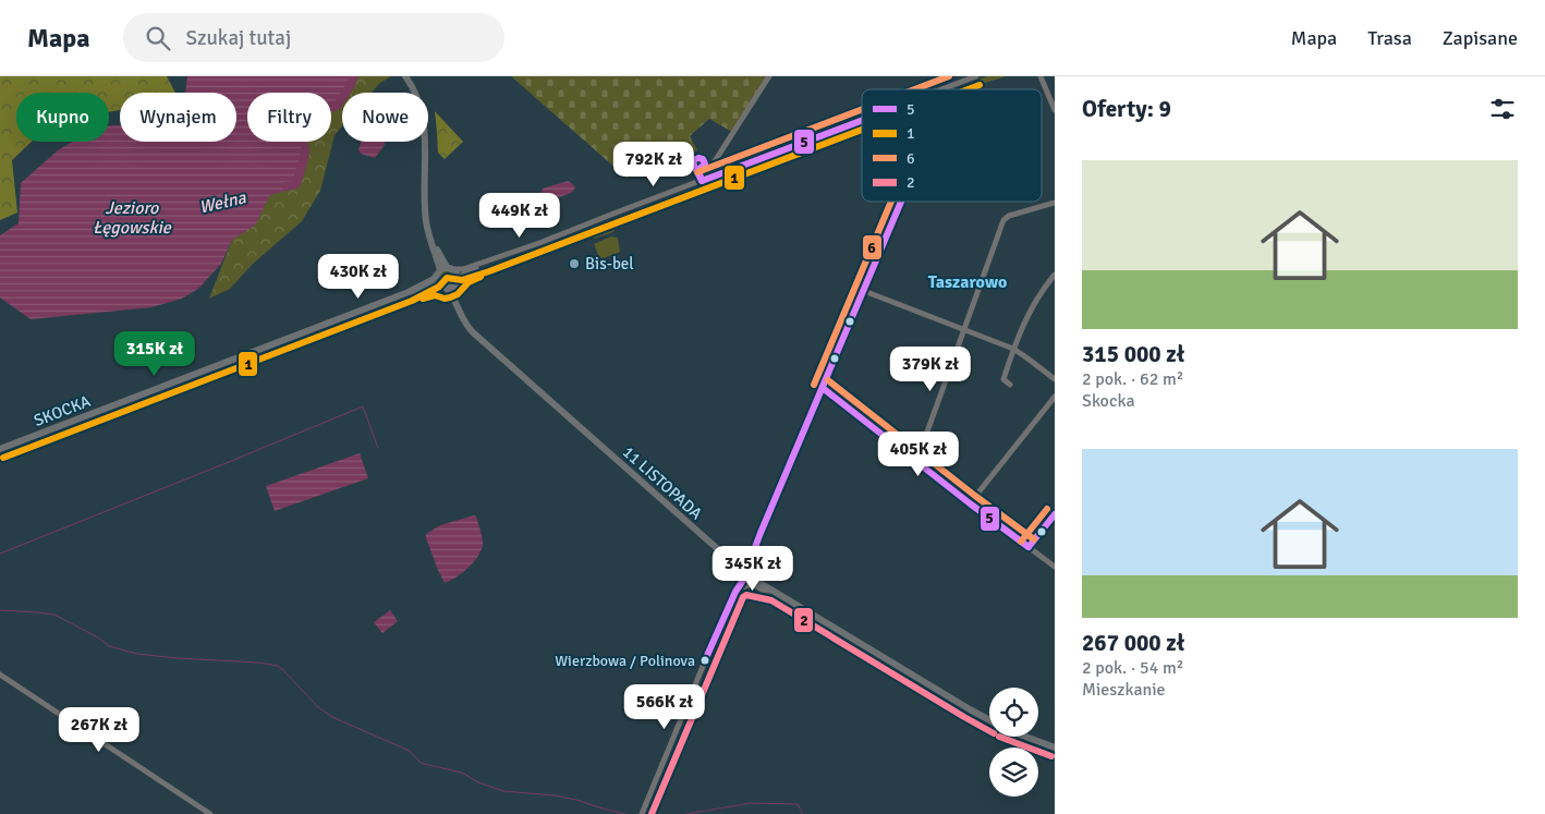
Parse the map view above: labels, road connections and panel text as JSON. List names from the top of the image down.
{
  "streets": {
    "main road": ["SKOCKA", "11 LISTOPADA"]
  },
  "crossings": [
    ["SKOCKA", "11 LISTOPADA"]
  ],
  "districts": ["Taszarowo"],
  "water": ["Wełna", "Jezioro Łęgowskie"],
  "places": ["Bis-bel", "Wierzbowa / Polinova"],
  "lines": [
    "transit line 6",
    "transit line 1",
    "transit line 5",
    "transit line 2"
  ],
  "legend": [
    "5",
    "1",
    "6",
    "2"
  ],
  "page": {
    "header": "Mapa",
    "search": "Szukaj tutaj",
    "nav": ["Mapa", "Trasa", "Zapisane"],
    "heading": "Oferty: 9",
    "chip": [
      "Kupno",
      "Wynajem",
      "Filtry",
      "Nowe"
    ],
    "price": [
      "792K zł",
      "449K zł",
      "430K zł",
      "315K zł",
      "379K zł",
      "405K zł",
      "345K zł",
      "566K zł",
      "267K zł"
    ],
    "list": [
      {
        "name": "315 000 zł",
        "note": "2 pok. · 62 m² · Skocka"
      },
      {
        "name": "267 000 zł",
        "note": "2 pok. · 54 m² · Mieszkanie"
      }
    ]
  }
}
